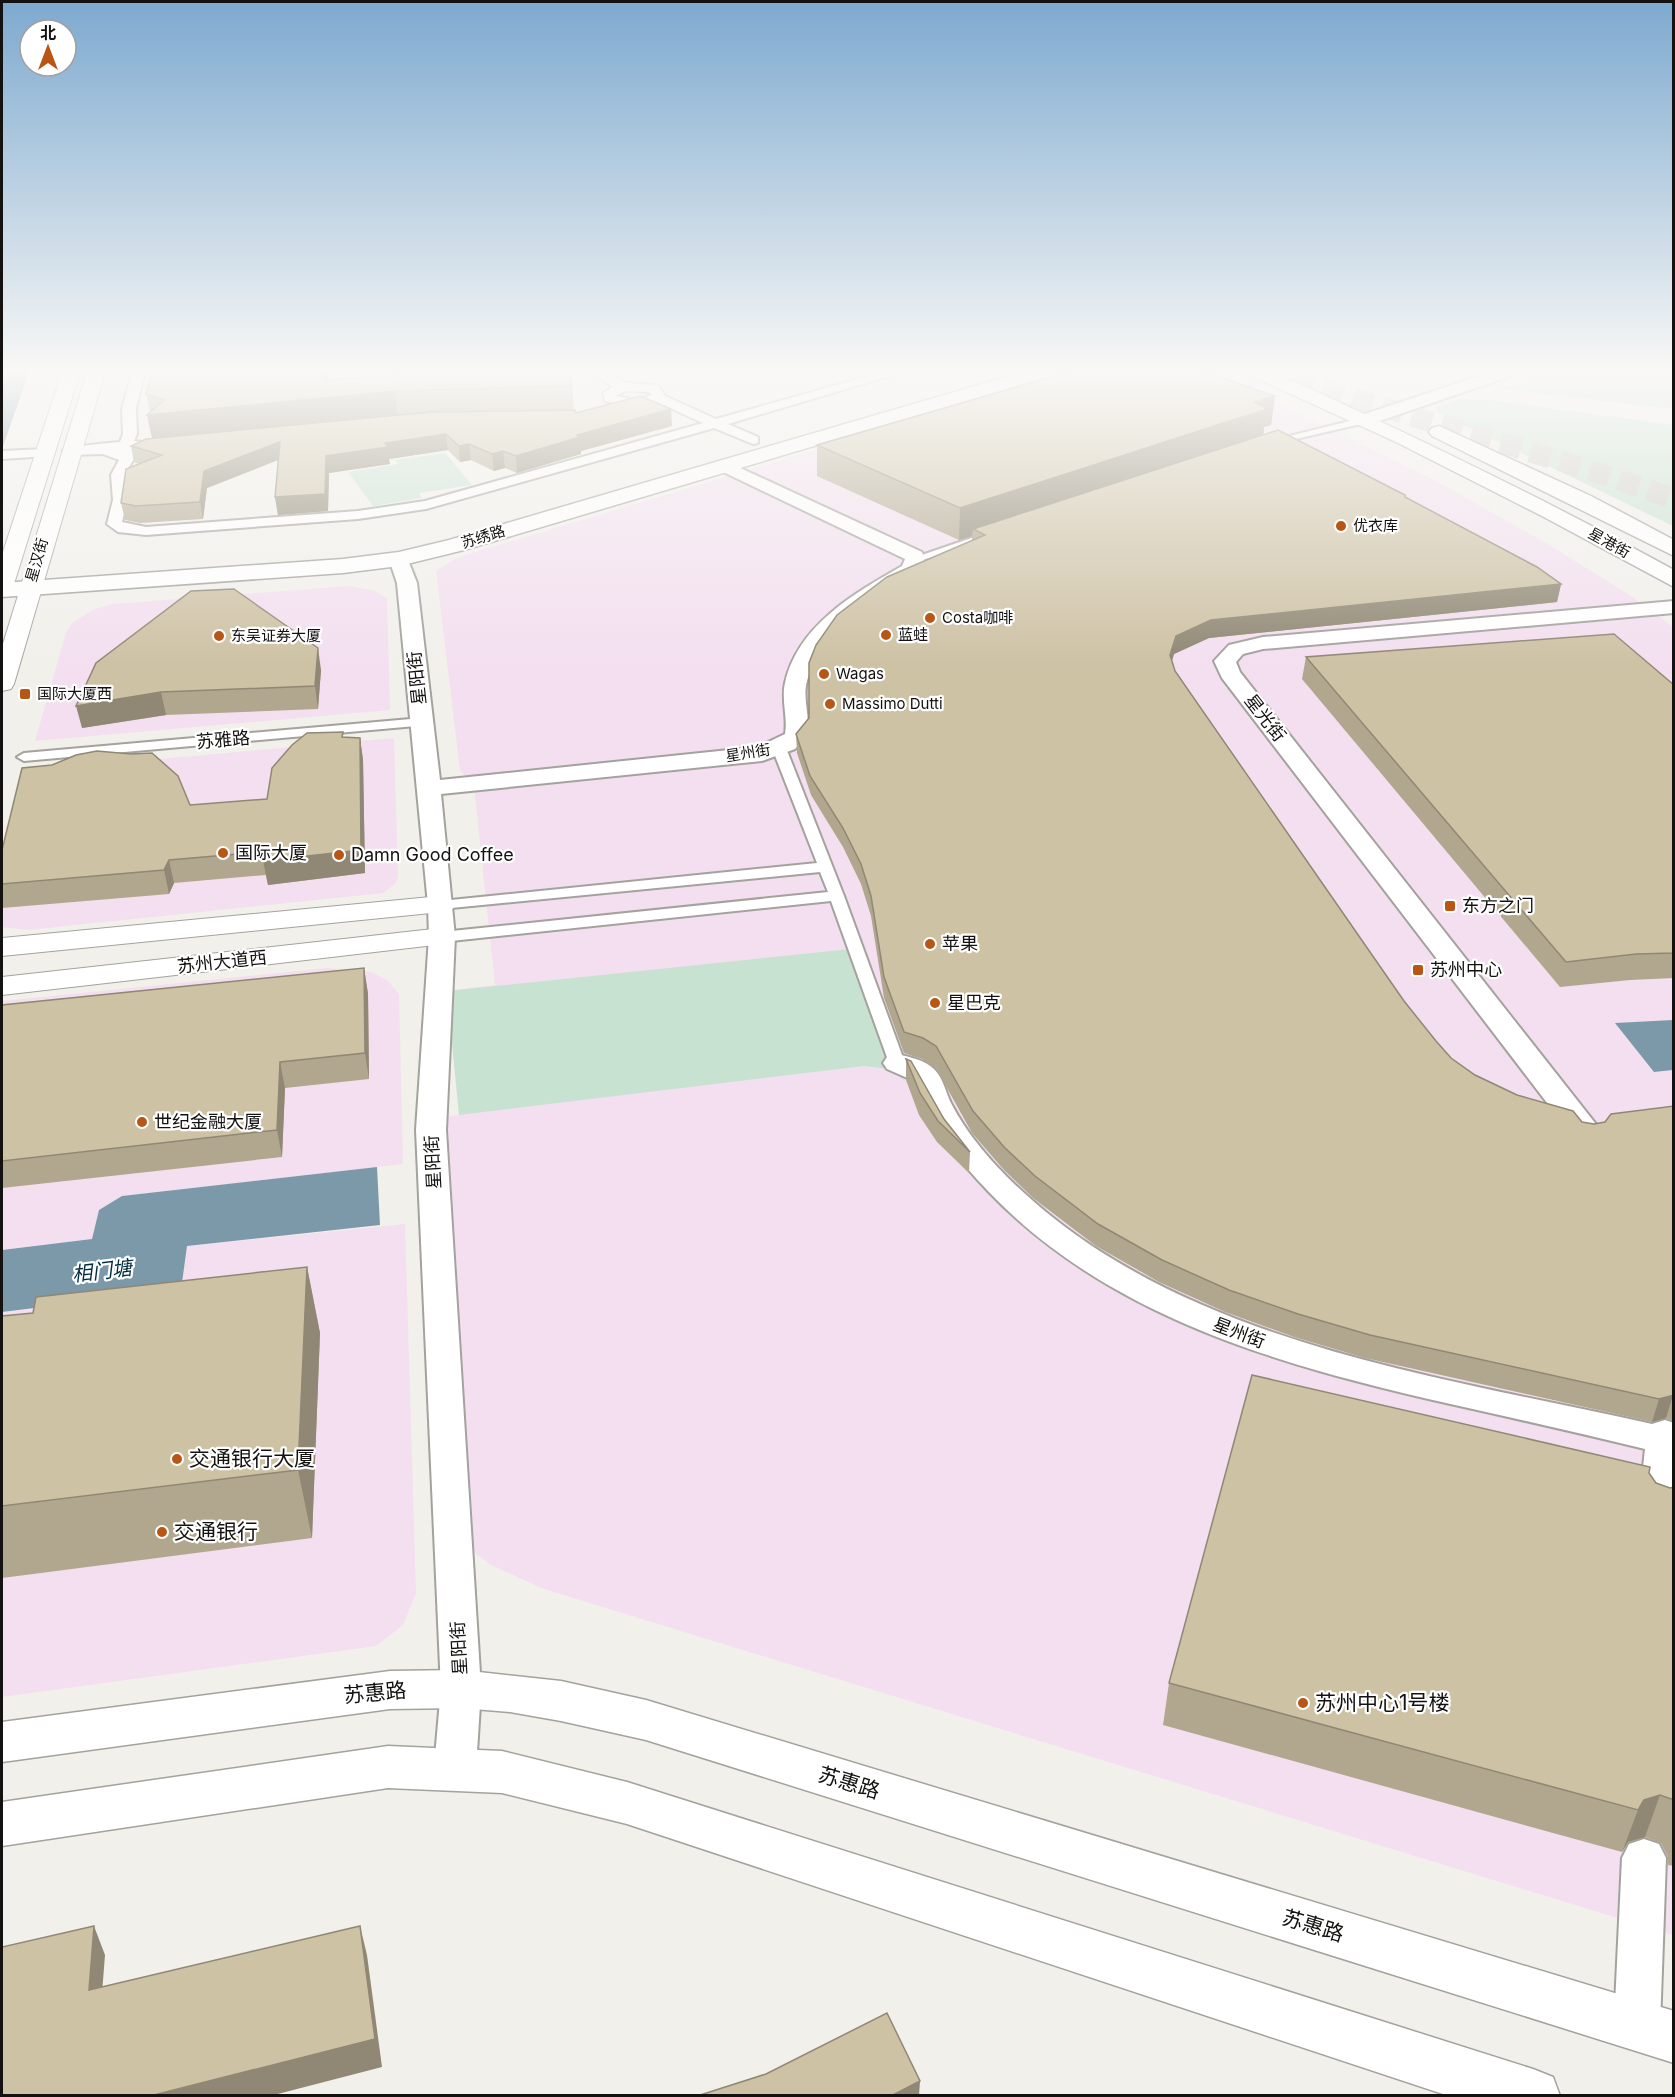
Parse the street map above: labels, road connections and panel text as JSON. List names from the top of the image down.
{
  "streets": {
    "main road": [
      "苏绣路",
      "星港街",
      "星汉街",
      "苏州大道西",
      "苏惠路"
    ],
    "street": [
      "星阳街",
      "星光街",
      "苏雅路",
      "星州街"
    ]
  },
  "crossings": [
    ["苏绣路", "星汉街"],
    ["苏绣路", "星阳街"],
    ["星阳街", "苏雅路"],
    ["星阳街", "星州街"],
    ["星阳街", "苏州大道西"],
    ["星阳街", "苏惠路"]
  ],
  "water": ["相门塘"],
  "places": {
    "other": [
      "优衣库",
      "Costa咖啡",
      "蓝蛙",
      "东吴证券大厦",
      "Wagas",
      "Massimo Dutti",
      "国际大厦",
      "Damn Good Coffee",
      "苹果",
      "星巴克",
      "世纪金融大厦",
      "交通银行大厦",
      "交通银行",
      "苏州中心1号楼"
    ],
    "transit": ["国际大厦西", "东方之门", "苏州中心"]
  },
  "north": "top"
}
